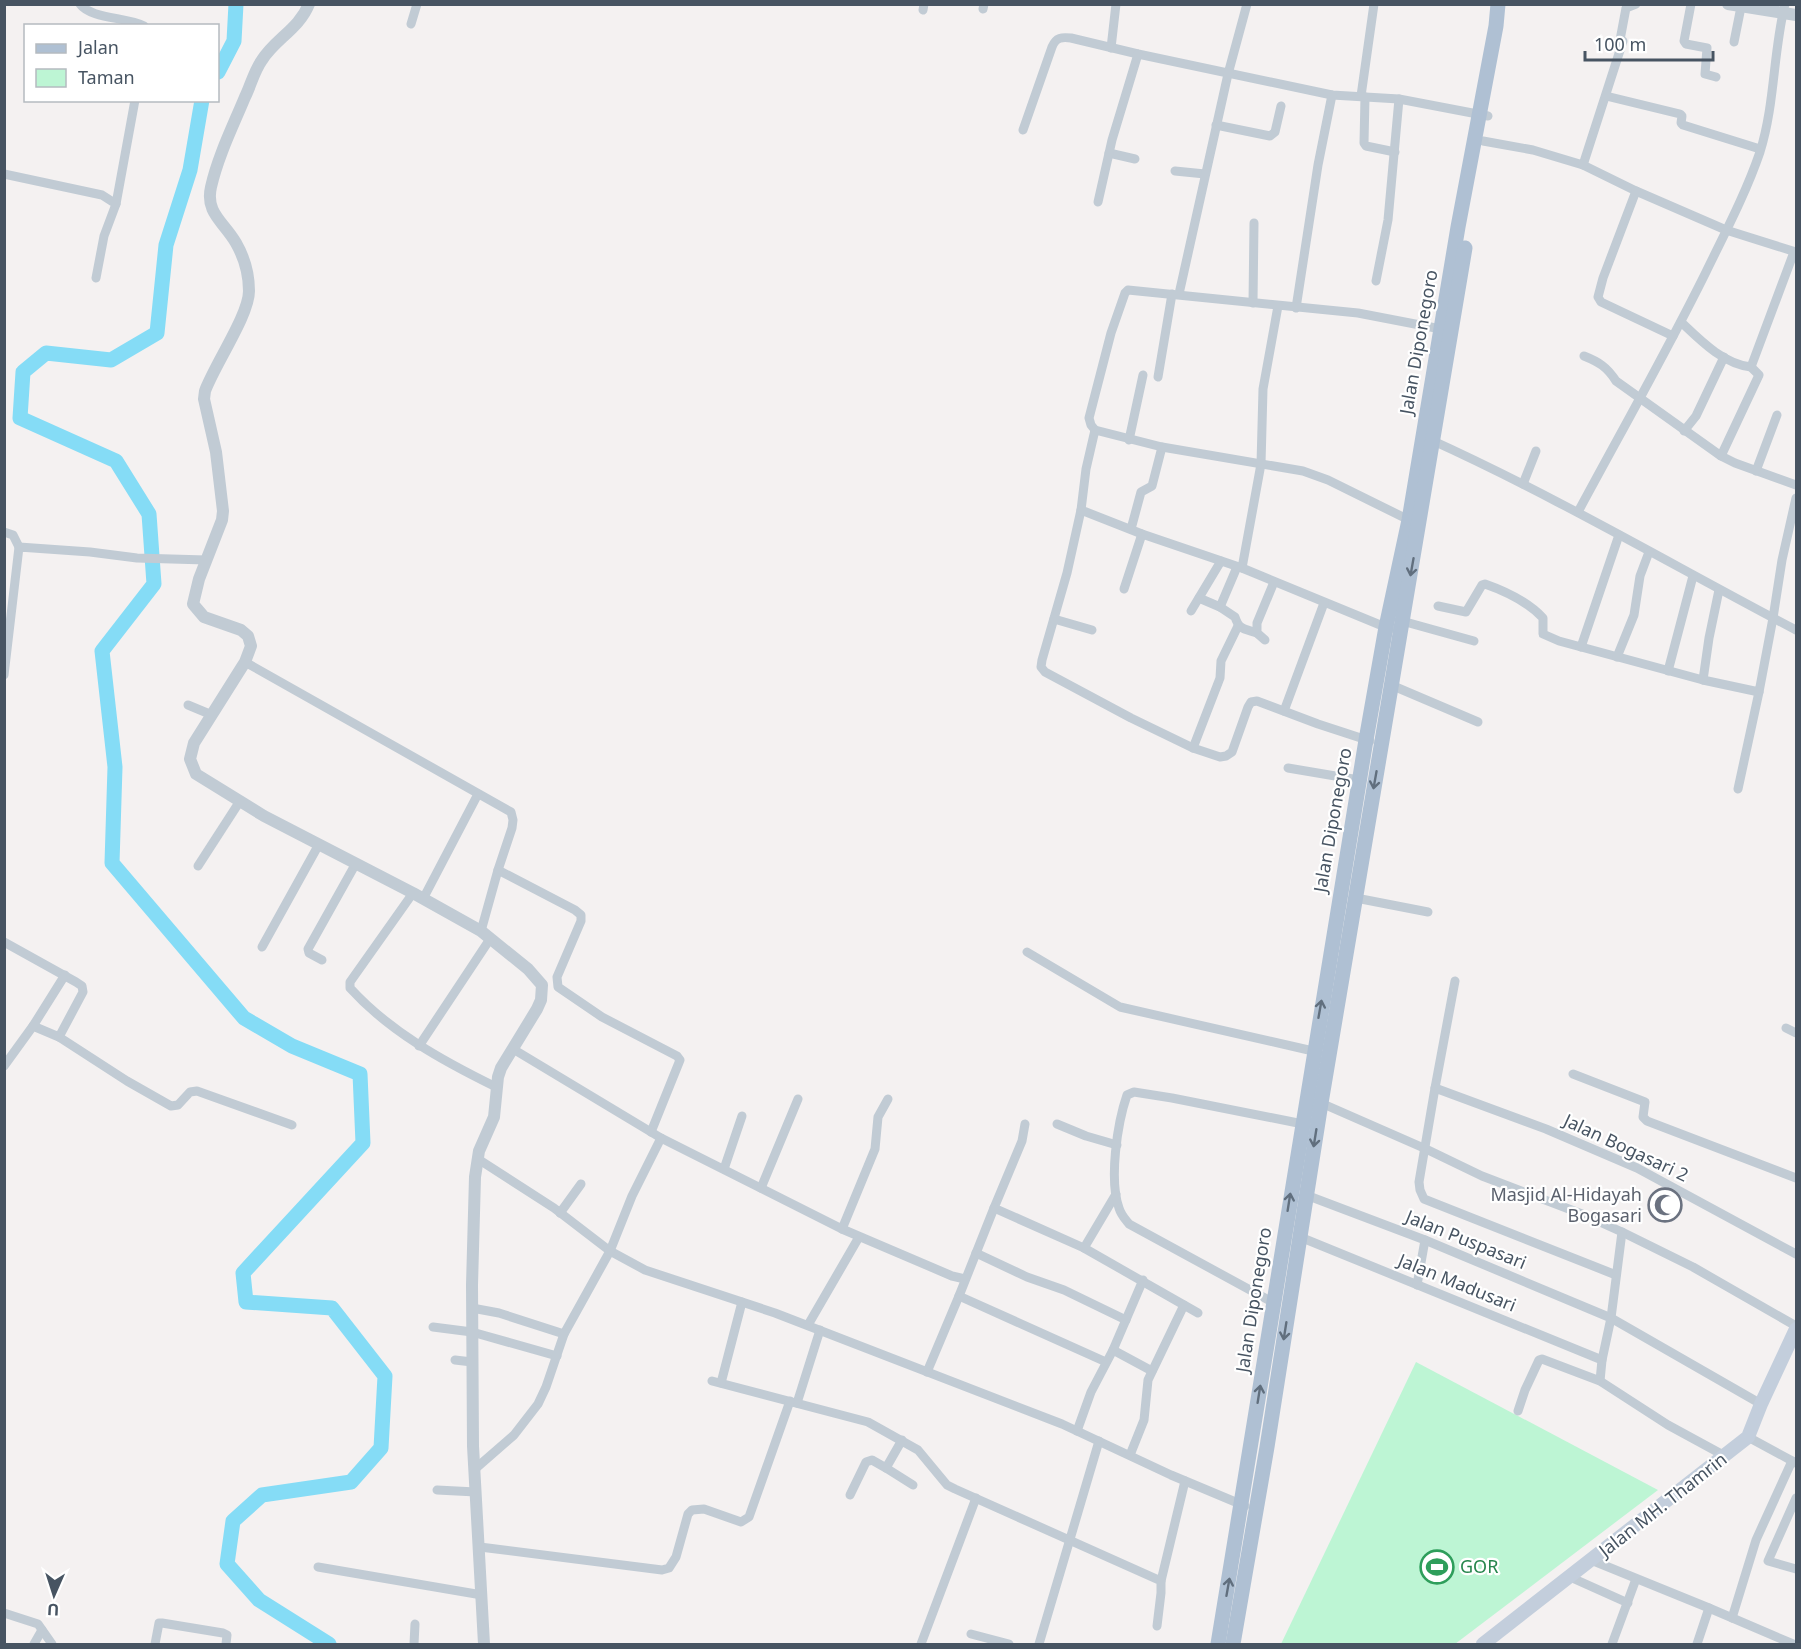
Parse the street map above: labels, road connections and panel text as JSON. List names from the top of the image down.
{
  "streets": {
    "main road": ["Jalan Diponegoro", "Jalan MH. Thamrin"],
    "street": ["Jalan Bogasari 2", "Jalan Puspasari", "Jalan Madusari"]
  },
  "crossings": [
    ["Jalan Diponegoro", "Jalan Puspasari"],
    ["Jalan Diponegoro", "Jalan Madusari"],
    ["Jalan Puspasari", "Jalan MH. Thamrin"]
  ],
  "places": {
    "mosque": ["Masjid Al-Hidayah Bogasari"],
    "sports": ["GOR"]
  },
  "legend": ["Jalan", "Taman"],
  "scale_bar": "100 m",
  "north": "bottom"
}
